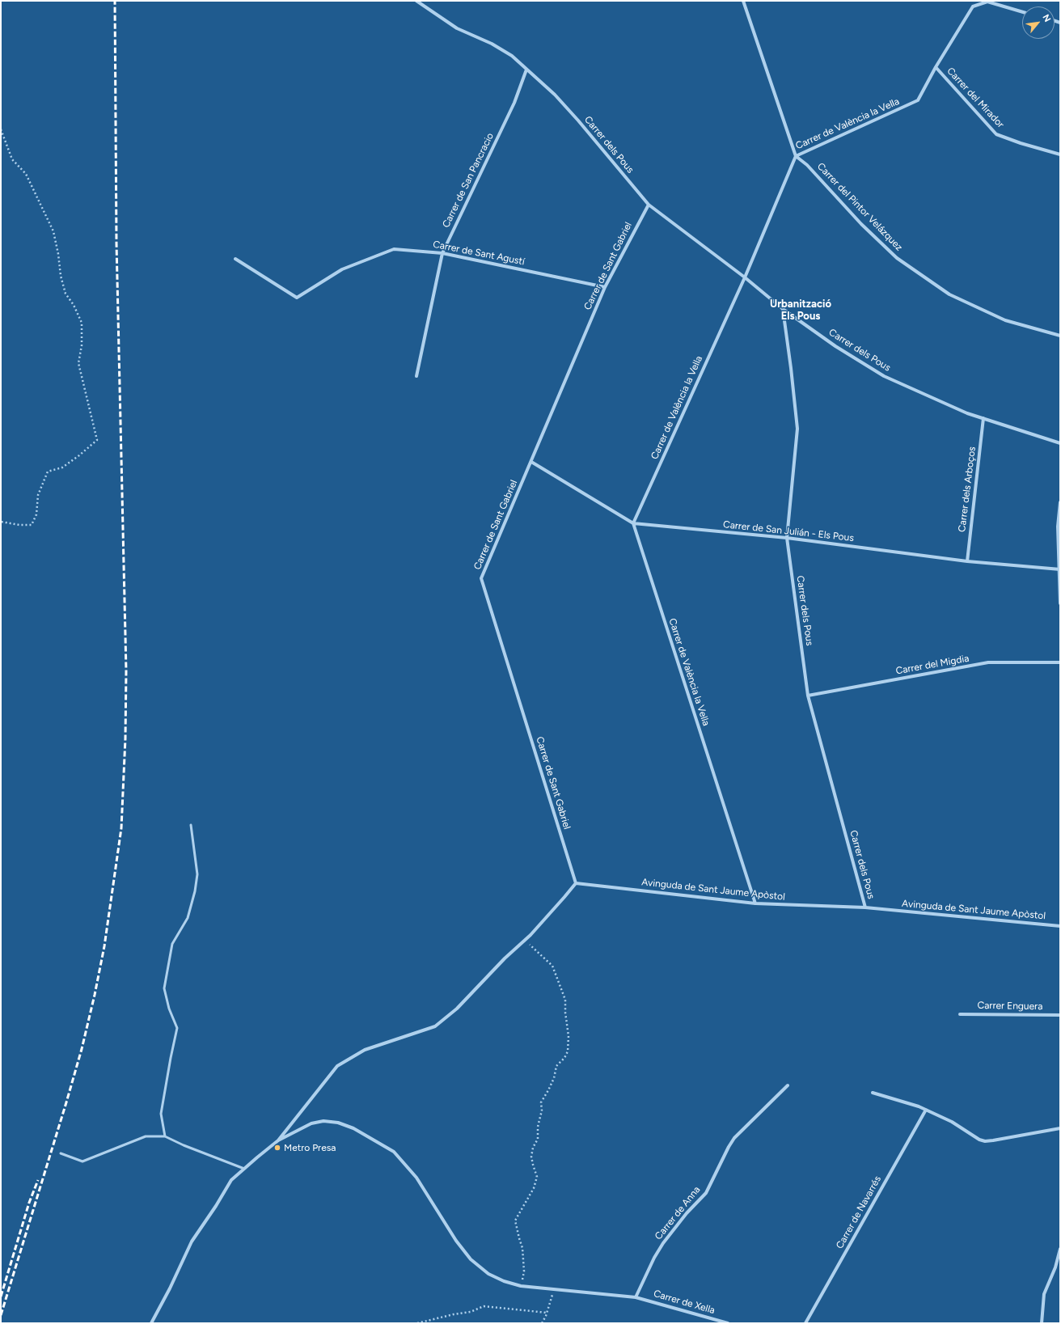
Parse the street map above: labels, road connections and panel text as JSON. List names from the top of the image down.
{
  "streets": {
    "street": [
      "Carrer del Mirador",
      "Carrer de València la Vella",
      "Carrer dels Pous",
      "Carrer de San Pancracio",
      "Carrer del Pintor Velázquez",
      "Carrer de Sant Agustí",
      "Carrer de Sant Gabriel",
      "Carrer dels Arboços",
      "Carrer de San Julián - Els Pous",
      "Carrer del Migdia",
      "Avinguda de Sant Jaume Apòstol",
      "Carrer Enguera",
      "Carrer de Navarrés",
      "Carrer de Anna",
      "Carrer de Xella"
    ]
  },
  "crossings": [
    ["Carrer del Mirador", "Carrer de València la Vella"],
    ["Carrer de València la Vella", "Carrer dels Pous"],
    ["Carrer de València la Vella", "Carrer del Pintor Velázquez"],
    ["Carrer de València la Vella", "Carrer de San Julián - Els Pous"],
    ["Carrer de València la Vella", "Avinguda de Sant Jaume Apòstol"],
    ["Carrer dels Pous", "Carrer de San Pancracio"],
    ["Carrer dels Pous", "Carrer de Sant Gabriel"],
    ["Carrer dels Pous", "Carrer dels Arboços"],
    ["Carrer dels Pous", "Carrer de San Julián - Els Pous"],
    ["Carrer dels Pous", "Carrer del Migdia"],
    ["Carrer dels Pous", "Avinguda de Sant Jaume Apòstol"],
    ["Carrer de San Pancracio", "Carrer de Sant Agustí"],
    ["Carrer de Sant Agustí", "Carrer de Sant Gabriel"],
    ["Carrer de Sant Gabriel", "Carrer de San Julián - Els Pous"],
    ["Carrer de Sant Gabriel", "Avinguda de Sant Jaume Apòstol"],
    ["Carrer dels Arboços", "Carrer de San Julián - Els Pous"],
    ["Carrer de Anna", "Carrer de Xella"]
  ],
  "districts": ["Urbanització Els Pous"],
  "places": ["Metro Presa"],
  "north": "top right"
}
